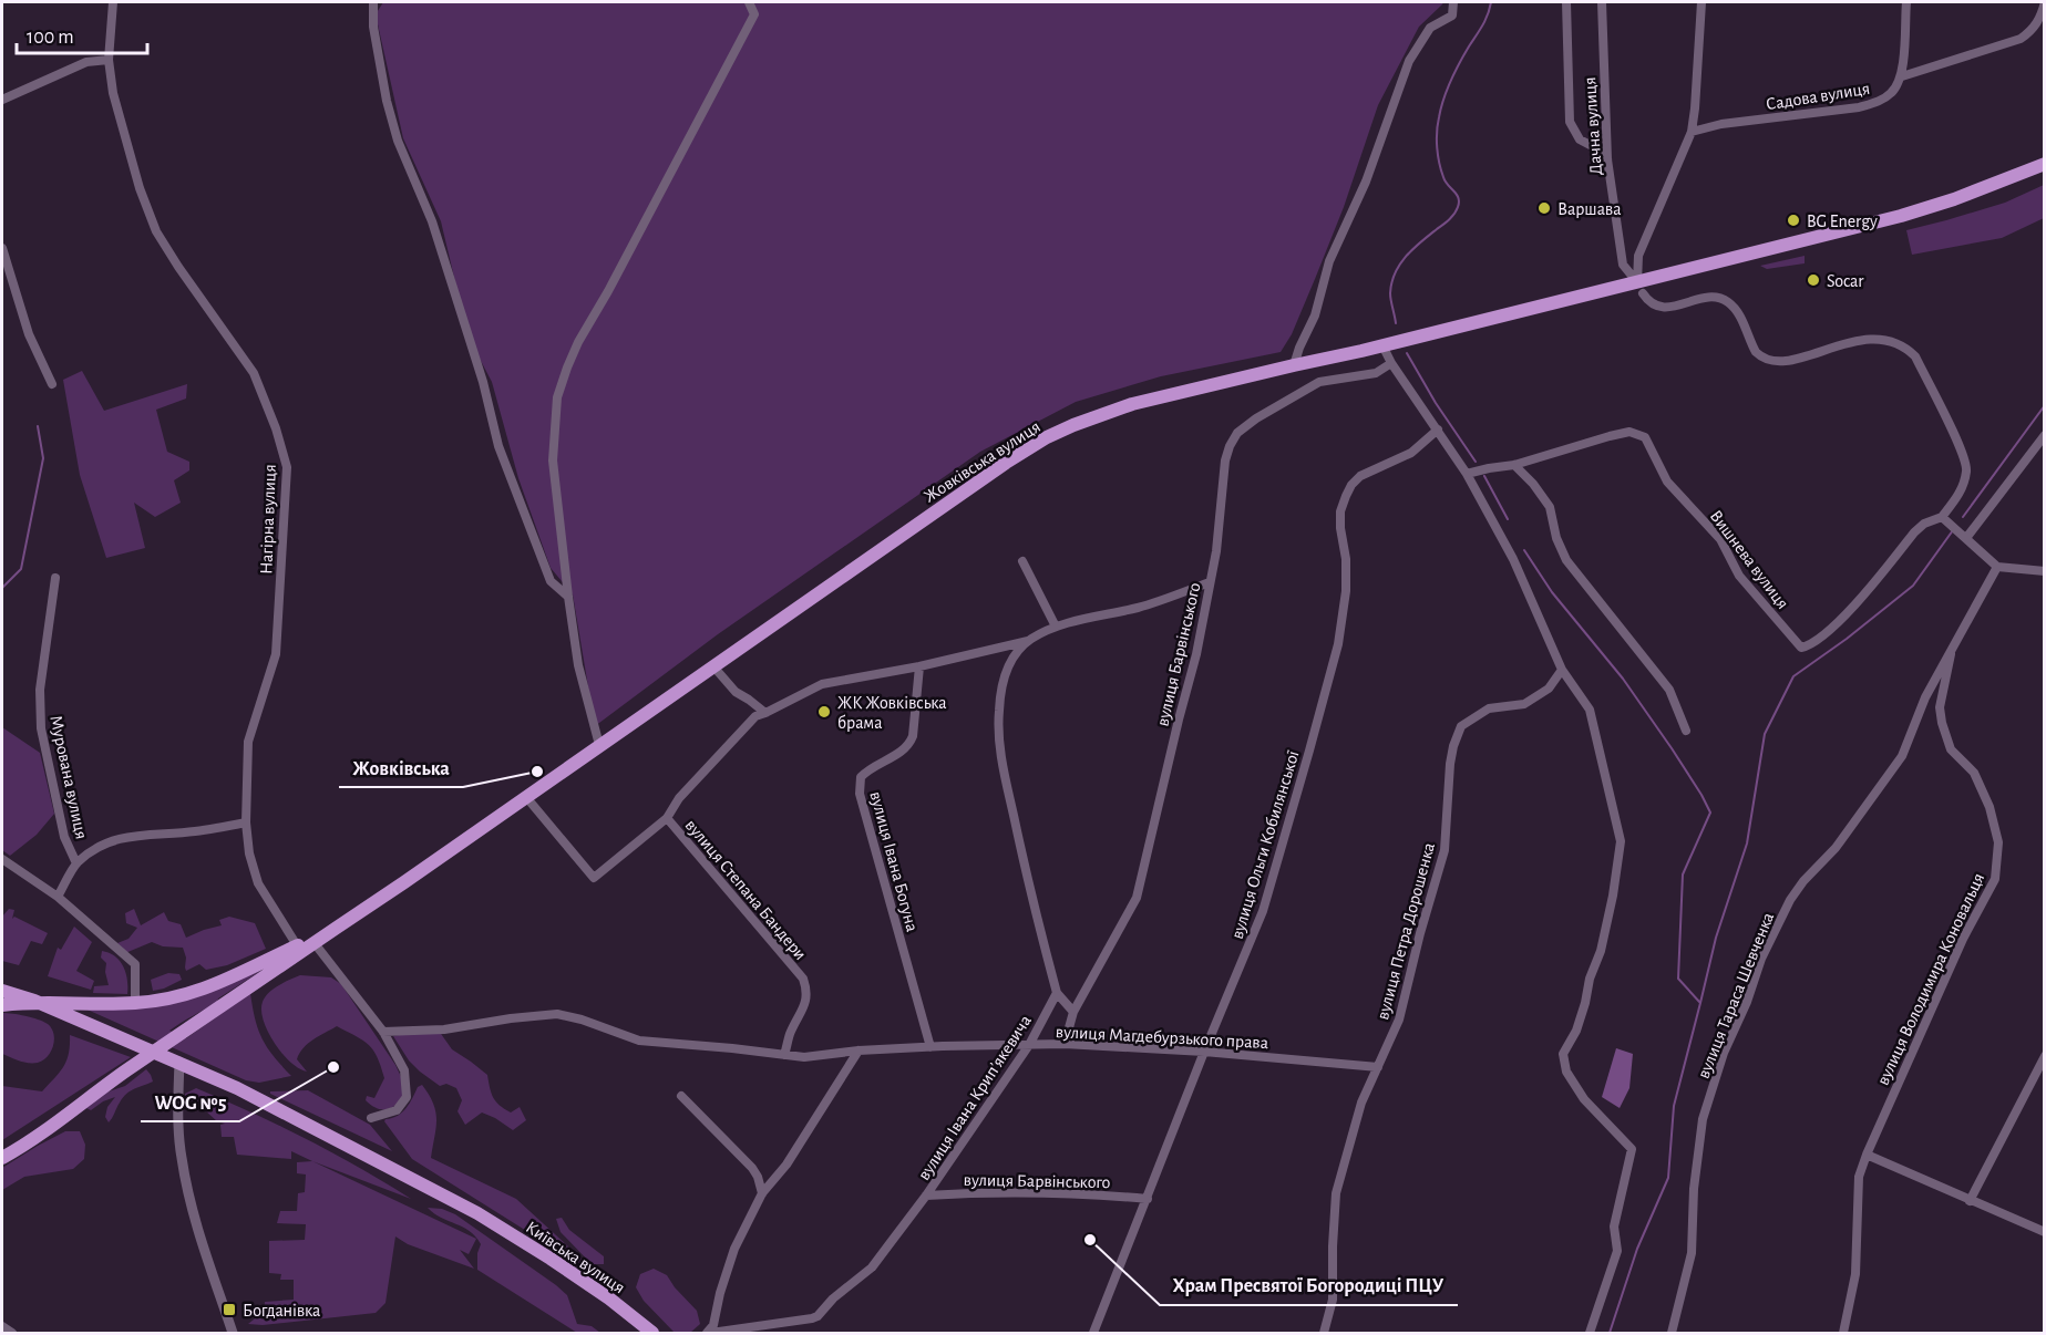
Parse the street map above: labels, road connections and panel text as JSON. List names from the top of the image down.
{
  "streets": {
    "highway": ["Жовківська вулиця", "Київська вулиця"],
    "street": [
      "Садова вулиця",
      "Дачна вулиця",
      "Нагірна вулиця",
      "Вишнева вулиця",
      "вулиця Барвінського",
      "Мурована вулиця",
      "вулиця Ольги Кобилянської",
      "вулиця Івана Богуна",
      "вулиця Степана Бандери",
      "вулиця Петра Дорошенка",
      "вулиця Володимира Коновальця",
      "вулиця Тараса Шевченка",
      "вулиця Магдебурзького права",
      "вулиця Івана Крипʼякевича"
    ]
  },
  "crossings": [
    ["Дачна вулиця", "Жовківська вулиця"],
    ["Жовківська вулиця", "вулиця Степана Бандери"],
    ["Нагірна вулиця", "Мурована вулиця"],
    ["вулиця Барвінського", "вулиця Ольги Кобилянської"],
    ["вулиця Барвінського", "вулиця Магдебурзького права"],
    ["вулиця Барвінського", "вулиця Івана Крипʼякевича"],
    ["вулиця Ольги Кобилянської", "вулиця Магдебурзького права"],
    ["вулиця Івана Богуна", "вулиця Магдебурзького права"],
    ["вулиця Степана Бандери", "вулиця Магдебурзького права"],
    ["вулиця Петра Дорошенка", "вулиця Магдебурзького права"],
    ["вулиця Володимира Коновальця", "вулиця Тараса Шевченка"],
    ["вулиця Магдебурзького права", "вулиця Івана Крипʼякевича"]
  ],
  "places": {
    "other": [
      "Варшава",
      "BG Energy",
      "Socar",
      "ЖК Жовківська брама",
      "Жовківська",
      "WOG №5",
      "Храм Пресвятої Богородиці ПЦУ"
    ],
    "transit": ["Богданівка"]
  },
  "scale_bar": "100 m"
}
